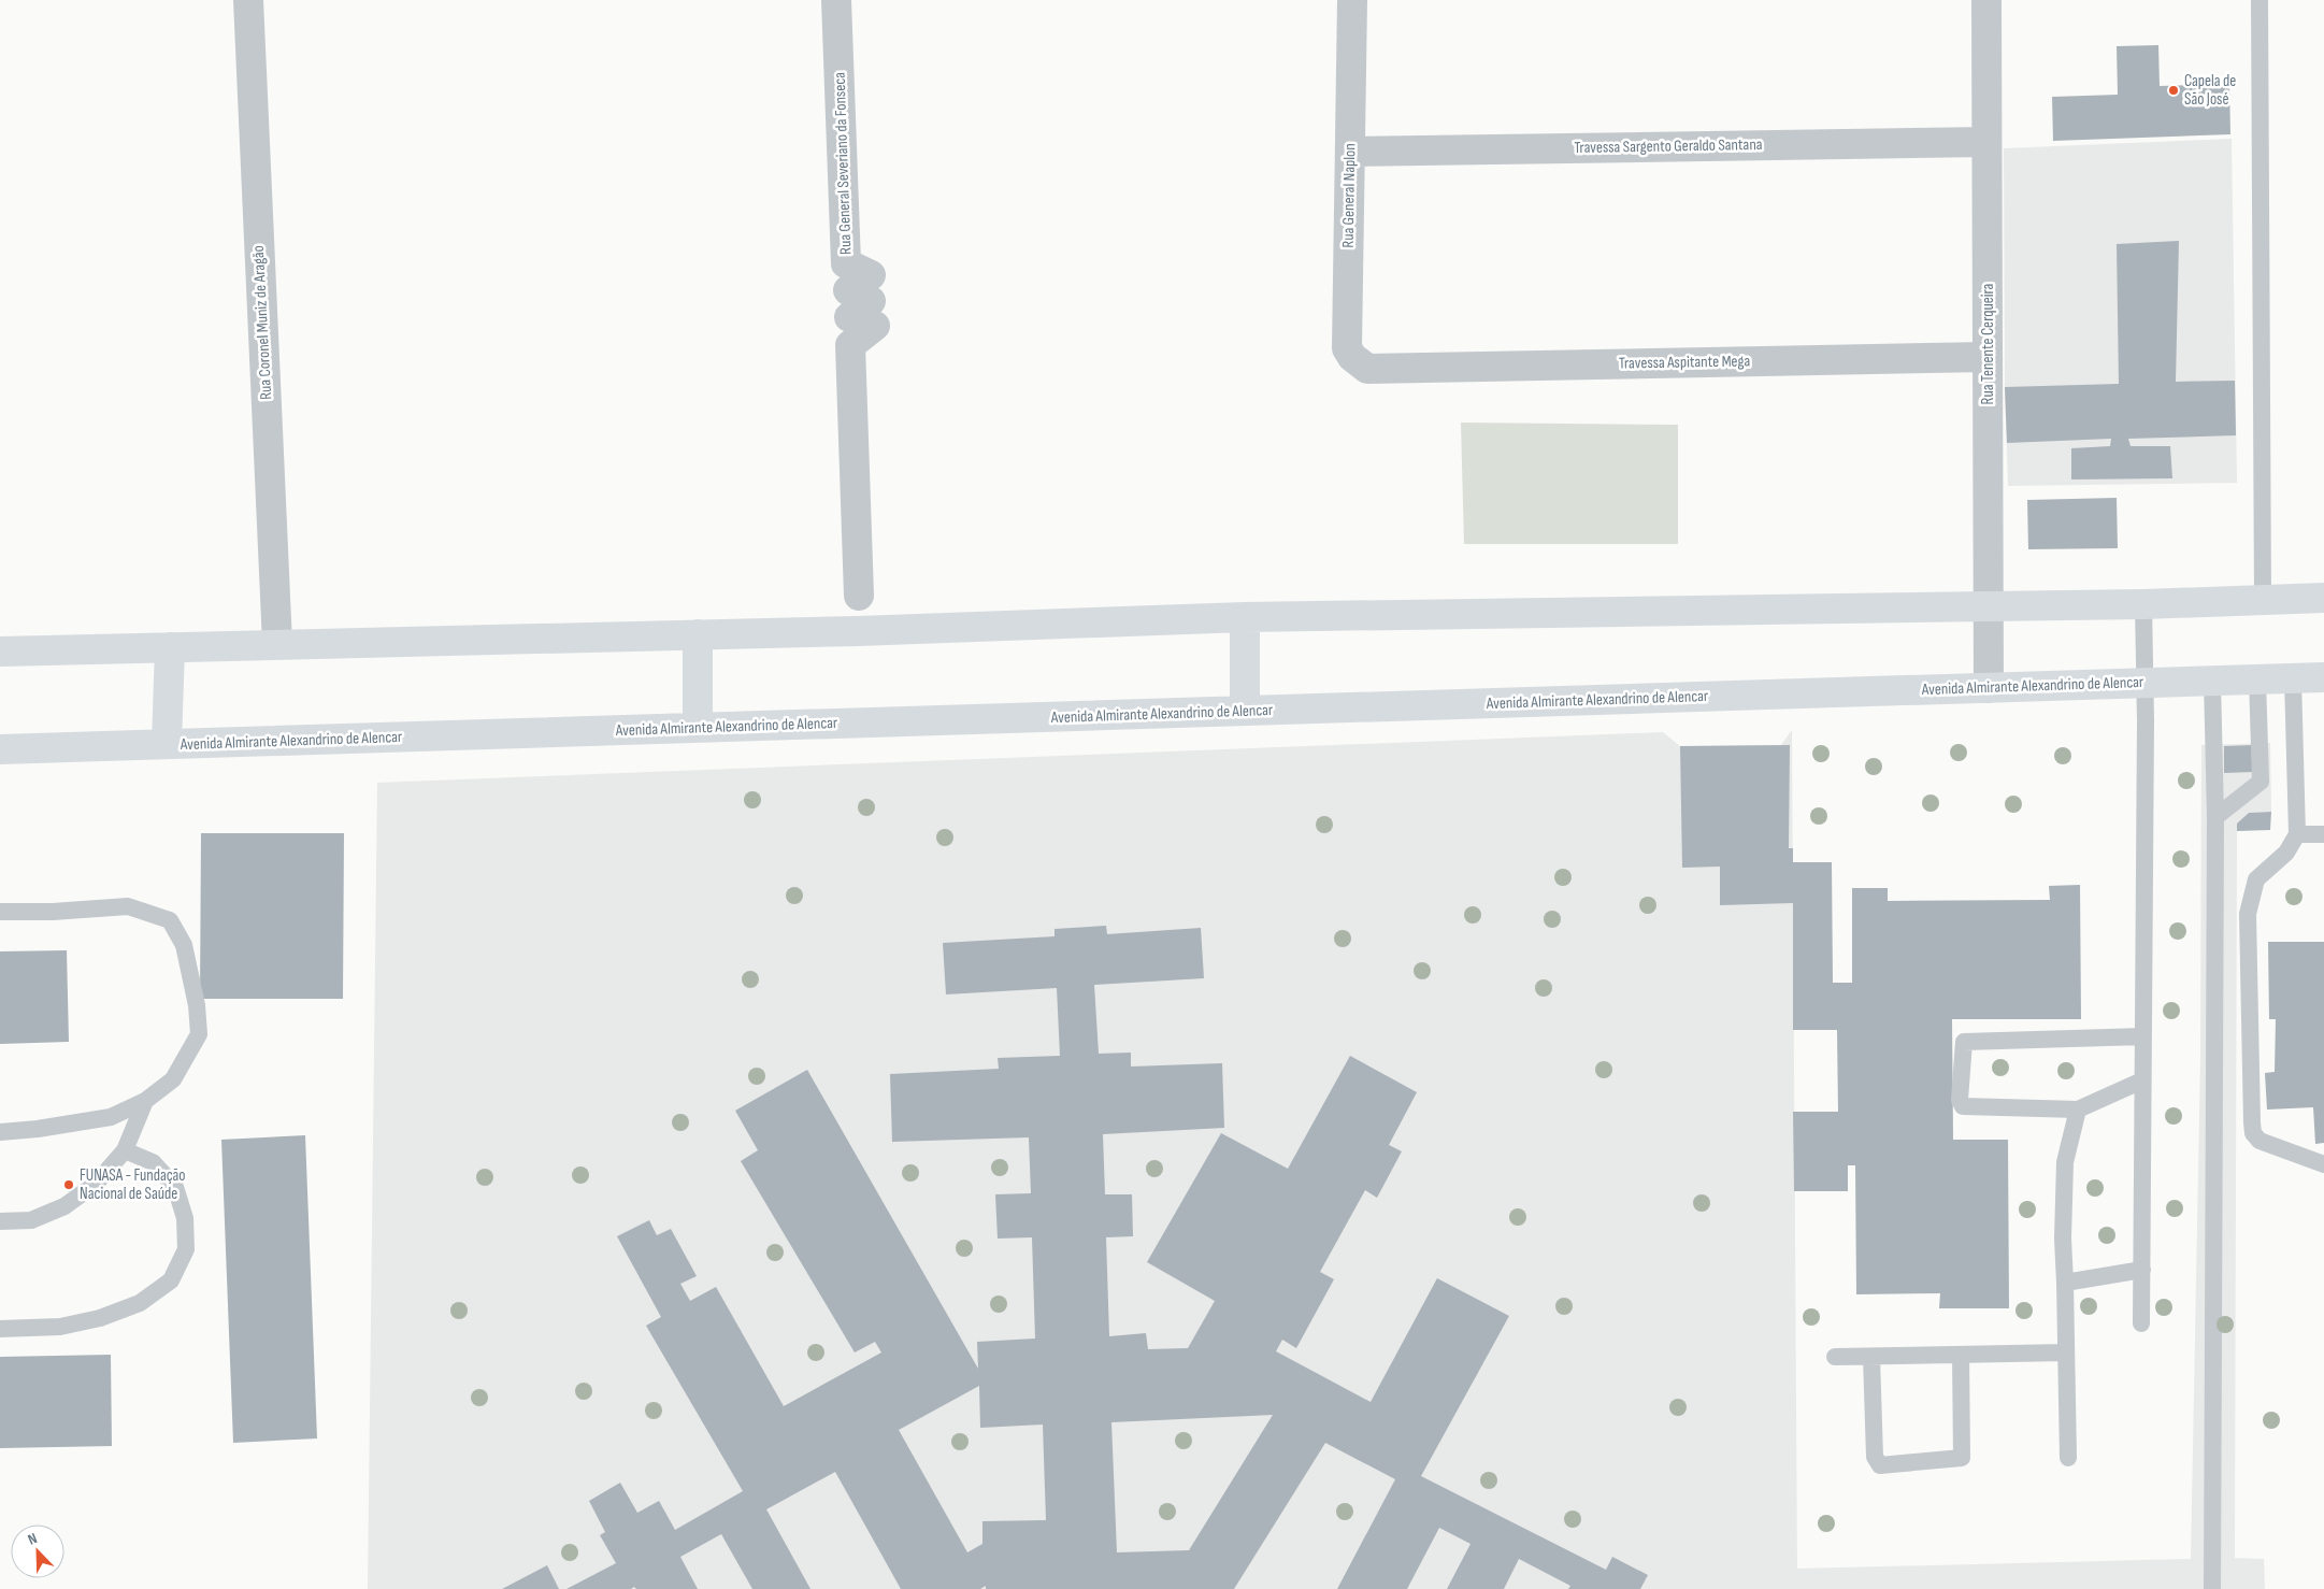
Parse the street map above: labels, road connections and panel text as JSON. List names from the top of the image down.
{
  "streets": {
    "street": [
      "Travessa Sargento Geraldo Santana",
      "Rua General Severiano da Fonseca",
      "Rua General Naplon",
      "Rua Coronel Muniz de Aragão",
      "Rua Tenente Cerqueira",
      "Travessa Aspitante Mega",
      "Avenida Almirante Alexandrino de Alencar"
    ]
  },
  "crossings": [
    ["Travessa Sargento Geraldo Santana", "Rua General Naplon"],
    ["Travessa Sargento Geraldo Santana", "Rua Tenente Cerqueira"],
    ["Rua General Naplon", "Travessa Aspitante Mega"],
    ["Rua Tenente Cerqueira", "Travessa Aspitante Mega"],
    ["Rua Tenente Cerqueira", "Avenida Almirante Alexandrino de Alencar"]
  ],
  "places": ["Capela de São José", "FUNASA - Fundação Nacional de Saúde"],
  "north": "top left"
}
